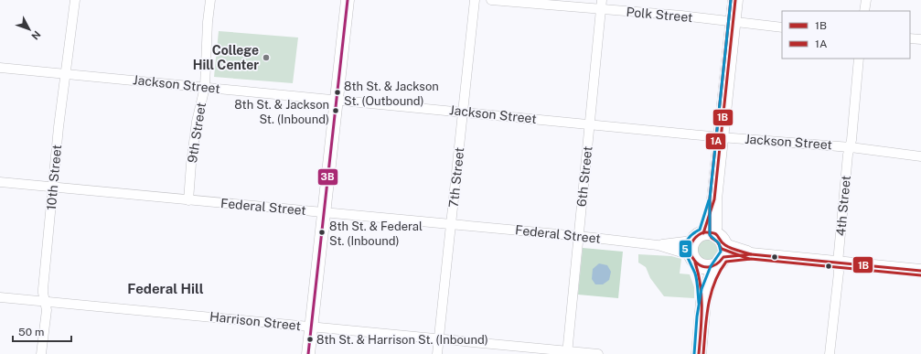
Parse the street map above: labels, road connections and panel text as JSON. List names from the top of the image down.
{
  "streets": {
    "street": [
      "Polk Street",
      "Jackson Street",
      "9th Street",
      "6th Street",
      "10th Street",
      "7th Street",
      "4th Street",
      "Federal Street",
      "Harrison Street"
    ]
  },
  "crossings": [
    ["Polk Street", "6th Street"],
    ["Jackson Street", "9th Street"],
    ["Jackson Street", "6th Street"],
    ["Jackson Street", "10th Street"],
    ["Jackson Street", "7th Street"],
    ["Jackson Street", "4th Street"],
    ["9th Street", "Federal Street"],
    ["6th Street", "Federal Street"],
    ["6th Street", "Harrison Street"],
    ["10th Street", "Federal Street"],
    ["10th Street", "Harrison Street"],
    ["7th Street", "Federal Street"],
    ["7th Street", "Harrison Street"]
  ],
  "districts": ["Federal Hill"],
  "places": [
    "College Hill Center",
    "8th St. & Jackson St. (Outbound)",
    "8th St. & Jackson St. (Inbound)",
    "8th St. & Federal St. (Inbound)",
    "8th St. & Harrison St. (Inbound)"
  ],
  "lines": [
    "transit line 1B",
    "transit line 1A",
    "transit line 5",
    "transit line 3B"
  ],
  "legend": ["1B", "1A"],
  "scale_bar": "50 m",
  "north": "bottom right"
}
